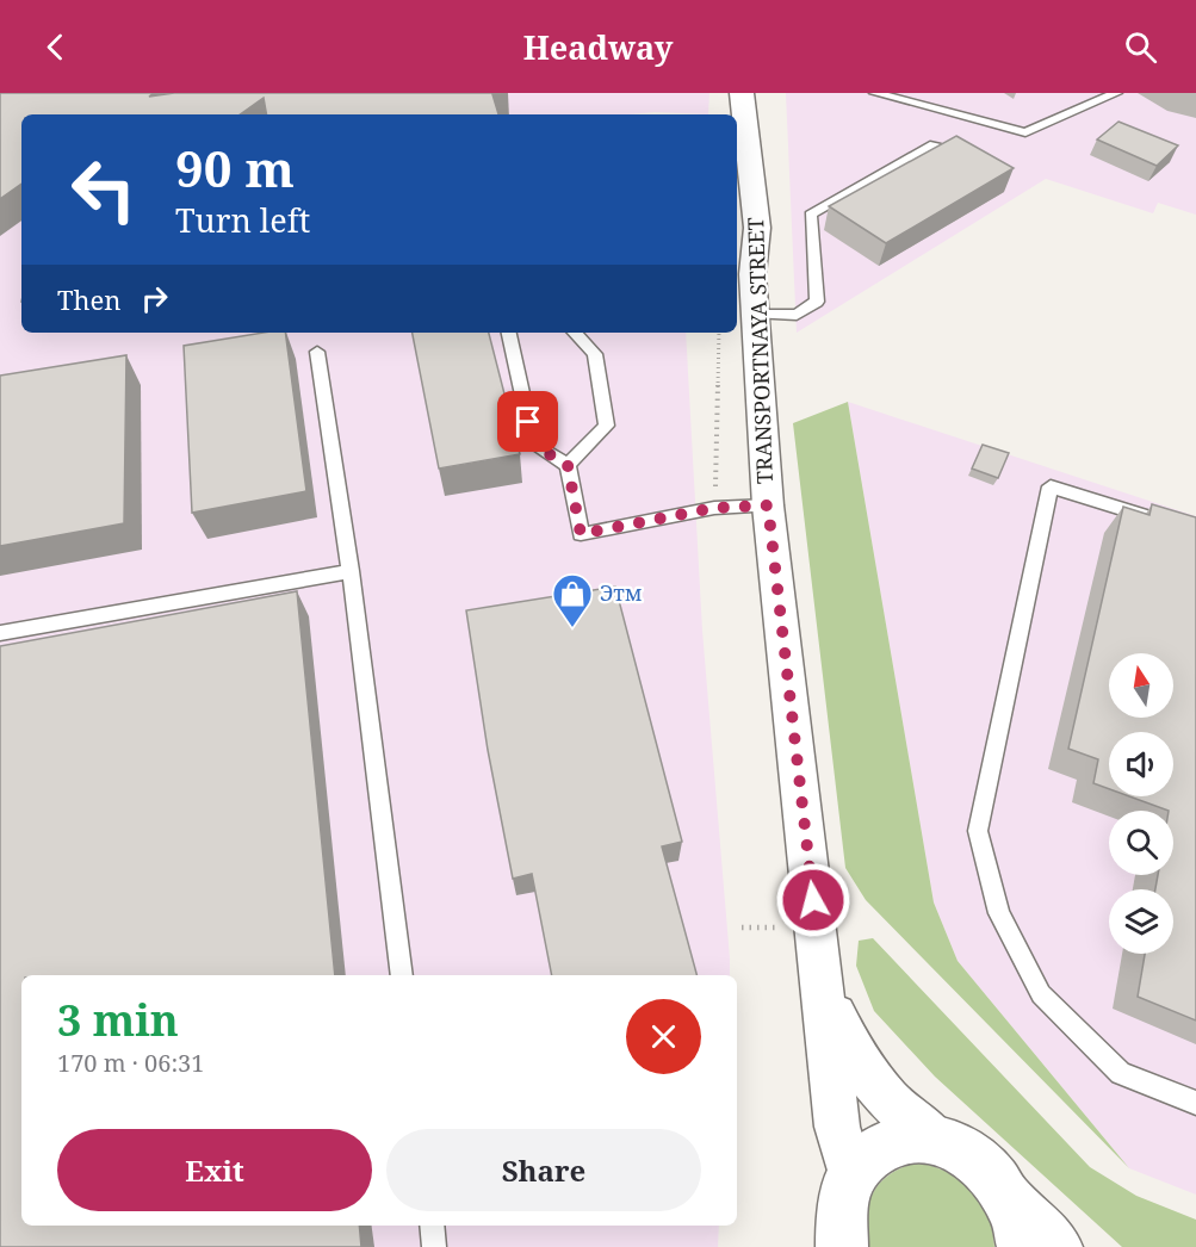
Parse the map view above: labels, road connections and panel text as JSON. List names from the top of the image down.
{
  "streets": {
    "street": ["TRANSPORTNAYA STREET"]
  },
  "places": {
    "shop": ["Этм"]
  },
  "north": "top",
  "page": {
    "header": "Headway",
    "turn": ["90 m", "Turn left"],
    "then": "Then",
    "heading": ["3 min", "170 m · 06:31"],
    "buttons": ["Exit", "Share"]
  }
}
